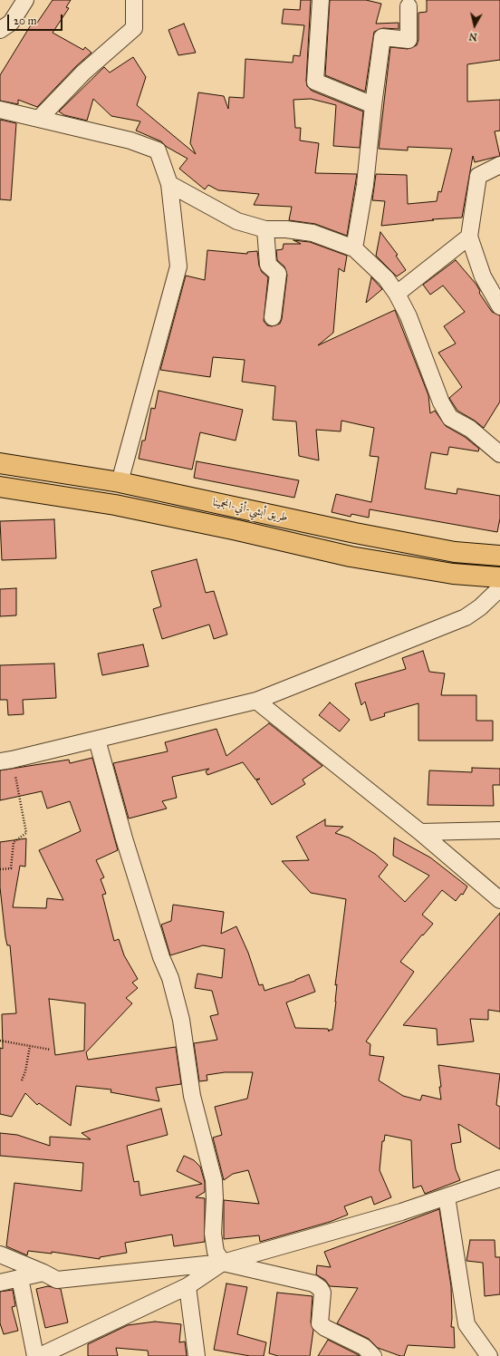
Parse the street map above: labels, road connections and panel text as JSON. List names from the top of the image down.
{
  "streets": {
    "highway": ["طريق أبشي-أتي-انجمينا"]
  },
  "scale_bar": "20 m",
  "north": "bottom"
}
